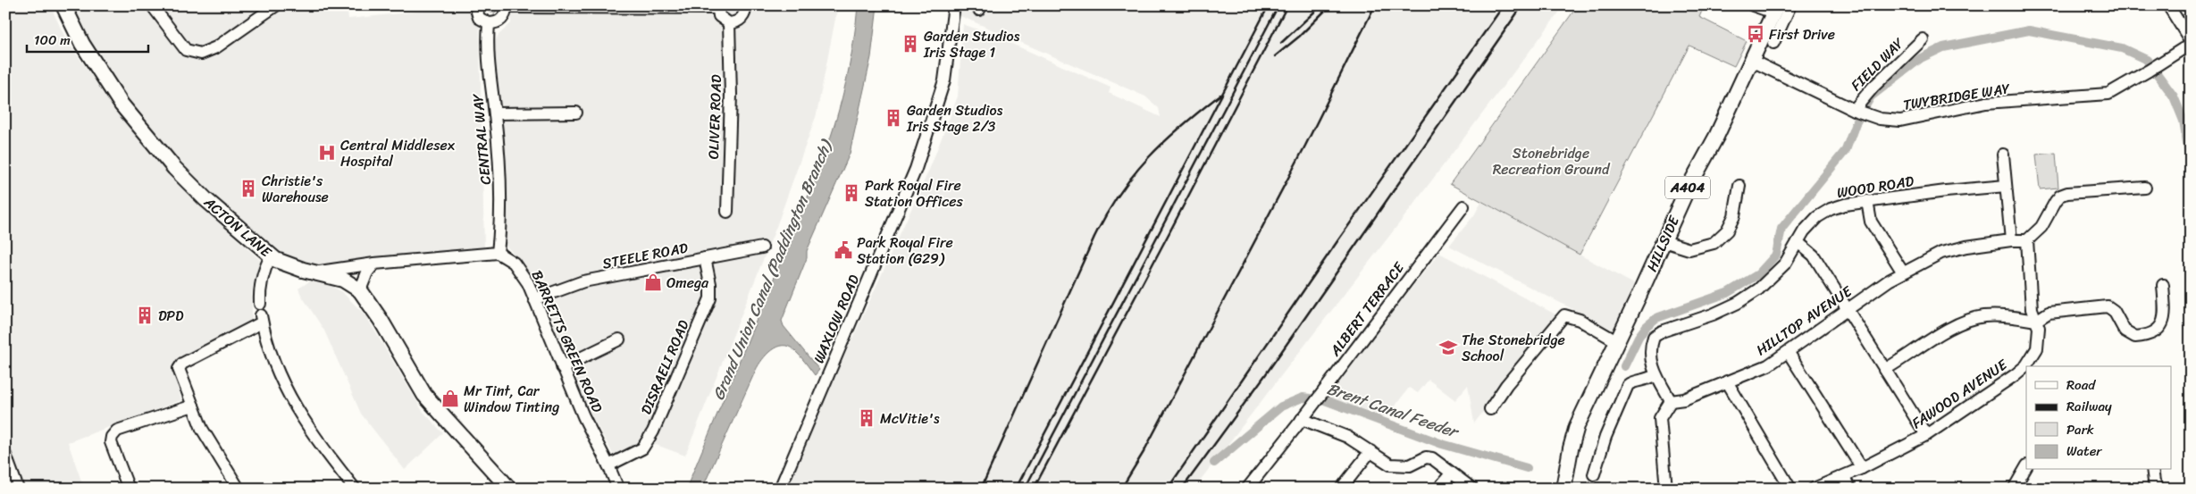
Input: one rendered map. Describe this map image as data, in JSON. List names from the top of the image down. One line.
{"streets":{"main road":["A404","ACTON LANE","HILLSIDE"],"street":["FIELD WAY","TWYBRIDGE WAY","OLIVER ROAD","CENTRAL WAY","WOOD ROAD","STEELE ROAD","ALBERT TERRACE","WAXLOW ROAD","HILLTOP AVENUE","BARRETTS GREEN ROAD","DISRAELI ROAD","FAWOOD AVENUE"]},"crossings":[["FIELD WAY","TWYBRIDGE WAY"],["TWYBRIDGE WAY","HILLSIDE"],["CENTRAL WAY","BARRETTS GREEN ROAD"],["WOOD ROAD","HILLTOP AVENUE"],["STEELE ROAD","BARRETTS GREEN ROAD"],["STEELE ROAD","DISRAELI ROAD"],["HILLTOP AVENUE","FAWOOD AVENUE"],["BARRETTS GREEN ROAD","DISRAELI ROAD"]],"water":["Grand Union Canal (Paddington Branch)","Brent Canal Feeder"],"parks":["Stonebridge Recreation Ground"],"places":{"bus stop":["First Drive"],"building":["Garden Studios Iris Stage 1","Garden Studios Iris Stage 2/3","Christie's Warehouse","Park Royal Fire Station Offices","DPD","McVitie's"],"hospital":["Central Middlesex Hospital"],"public building":["Park Royal Fire Station (G29)"],"shop":["Omega","Mr Tint, Car Window Tinting"],"school or university":["The Stonebridge School"]},"legend":["Road","Railway","Park","Water"],"scale_bar":"100 m"}
